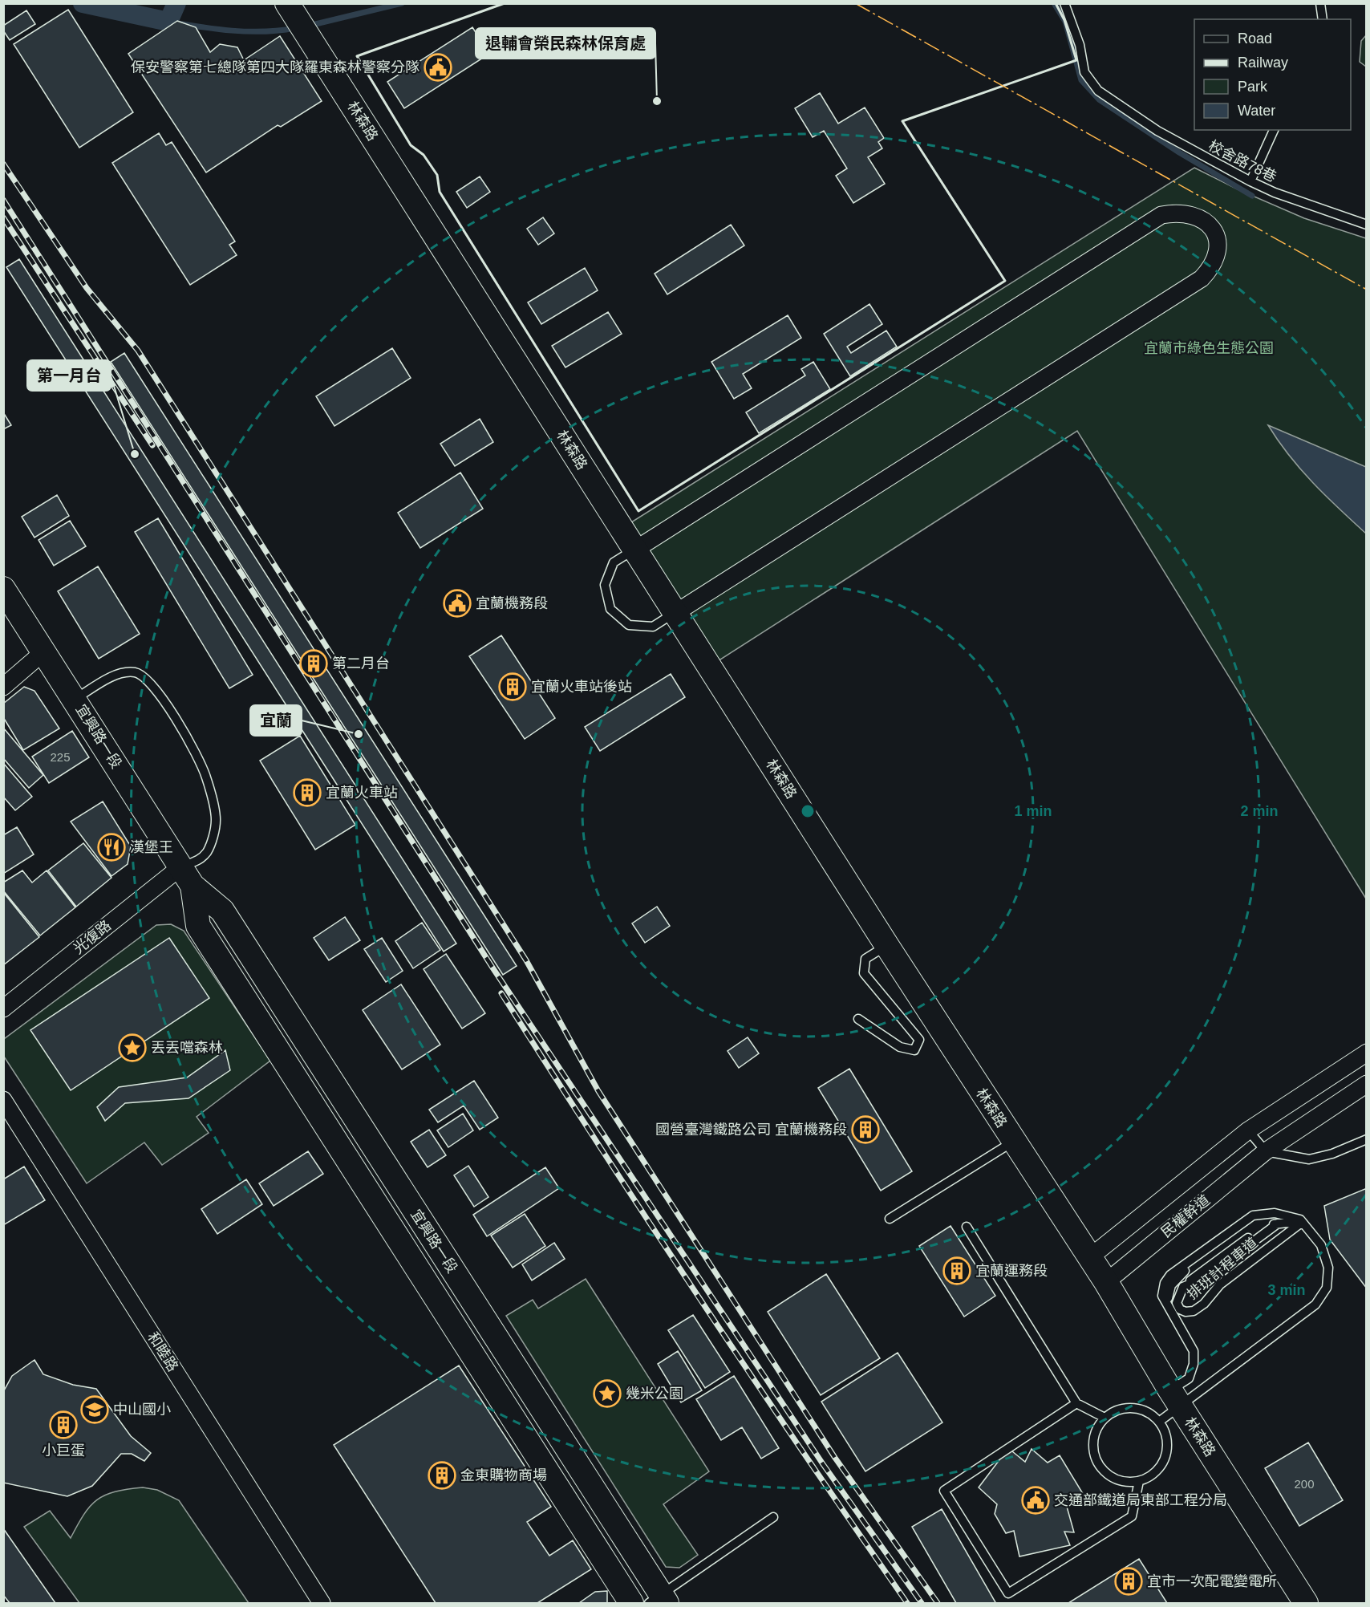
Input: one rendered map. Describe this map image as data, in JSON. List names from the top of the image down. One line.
{"streets":{"street":["林森路","宜興路一段","光復路","民權幹道","和睦路"],"lane":["校舍路78巷","排班計程車道"]},"crossings":[["林森路","民權幹道"],["宜興路一段","光復路"]],"parks":["宜蘭市綠色生態公園"],"places":{"public building":["保安警察第七總隊第四大隊羅東森林警察分隊","宜蘭機務段","交通部鐵道局東部工程分局"],"other":["退輔會榮民森林保育處","第一月台","宜蘭"],"building":["第二月台","宜蘭火車站後站","宜蘭火車站","國營臺灣鐵路公司 宜蘭機務段","宜蘭運務段","小巨蛋","金東購物商場","宜市一次配電變電所"],"restaurant":["漢堡王"],"place":["丟丟噹森林","幾米公園"],"school or university":["中山國小"]},"house_numbers":["225","200"],"legend":["Road","Railway","Park","Water"],"rings":["1 min","2 min","3 min"]}
